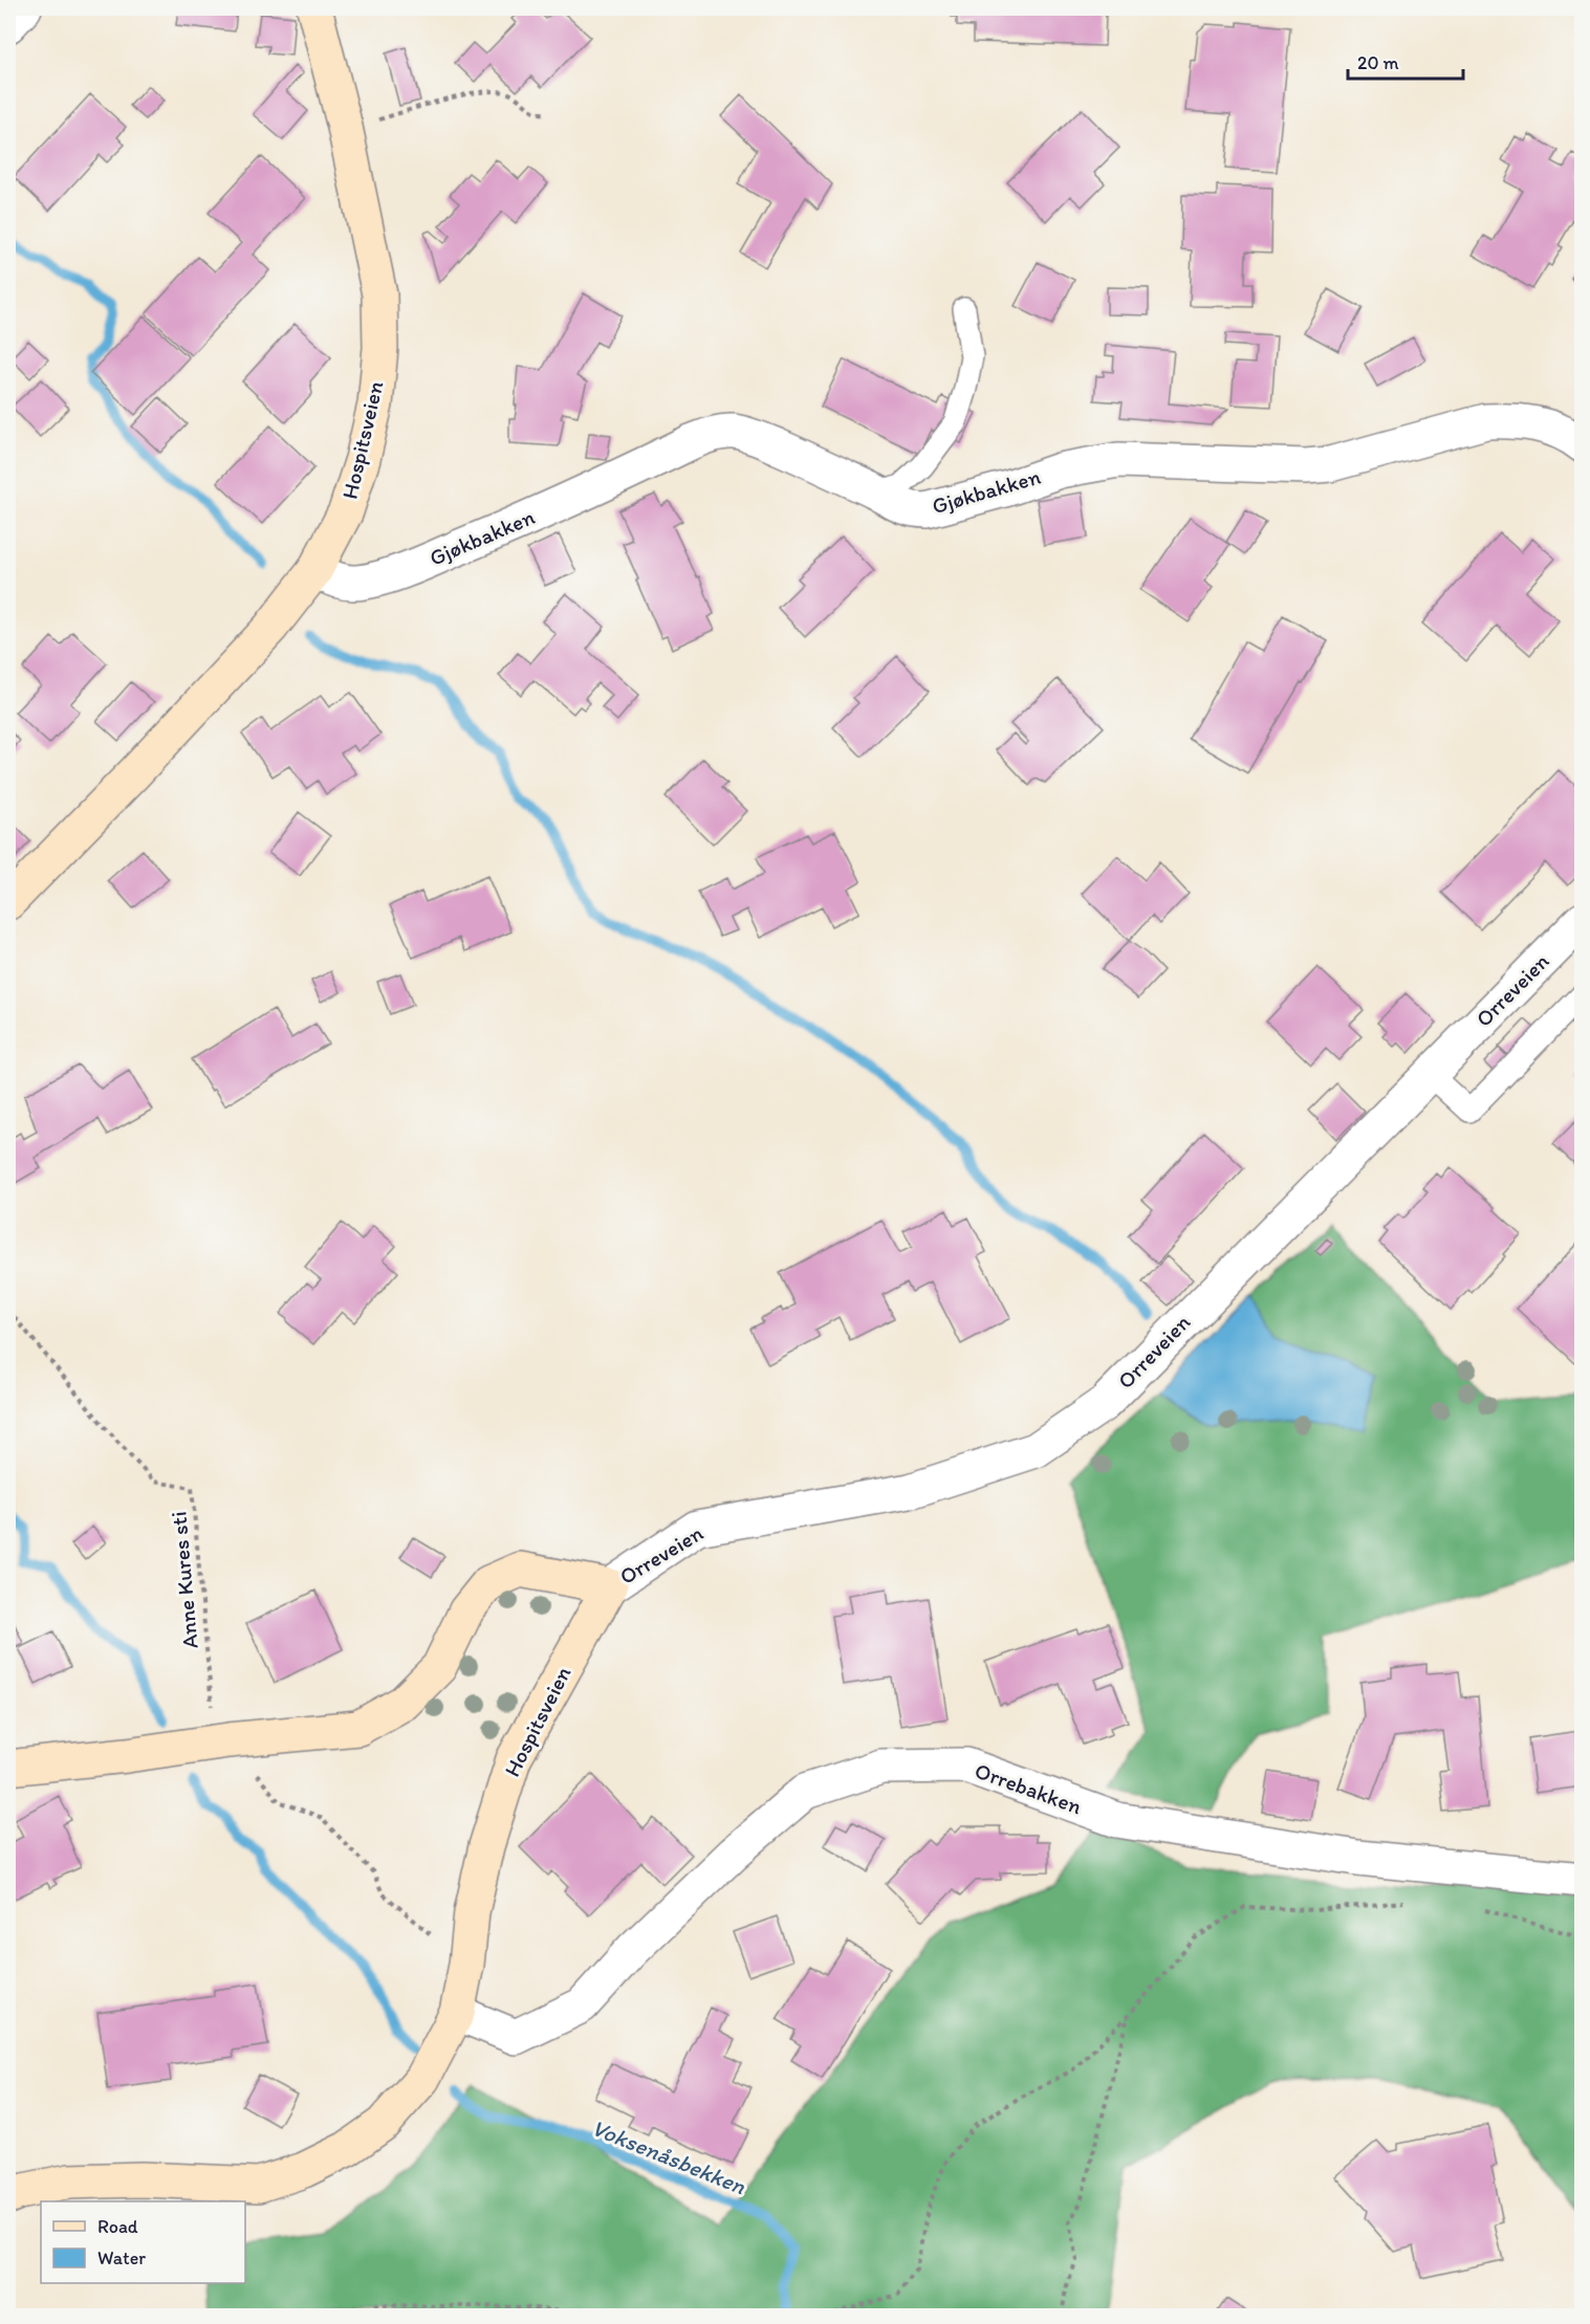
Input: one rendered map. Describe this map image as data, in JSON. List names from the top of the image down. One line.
{"streets":{"street":["Hospitsveien","Gjøkbakken","Orreveien","Orrebakken"],"path":["Anne Kures sti"]},"crossings":[["Hospitsveien","Gjøkbakken"],["Hospitsveien","Orreveien"],["Hospitsveien","Orrebakken"]],"water":["Voksenåsbekken"],"legend":["Road","Water"],"scale_bar":"20 m"}
